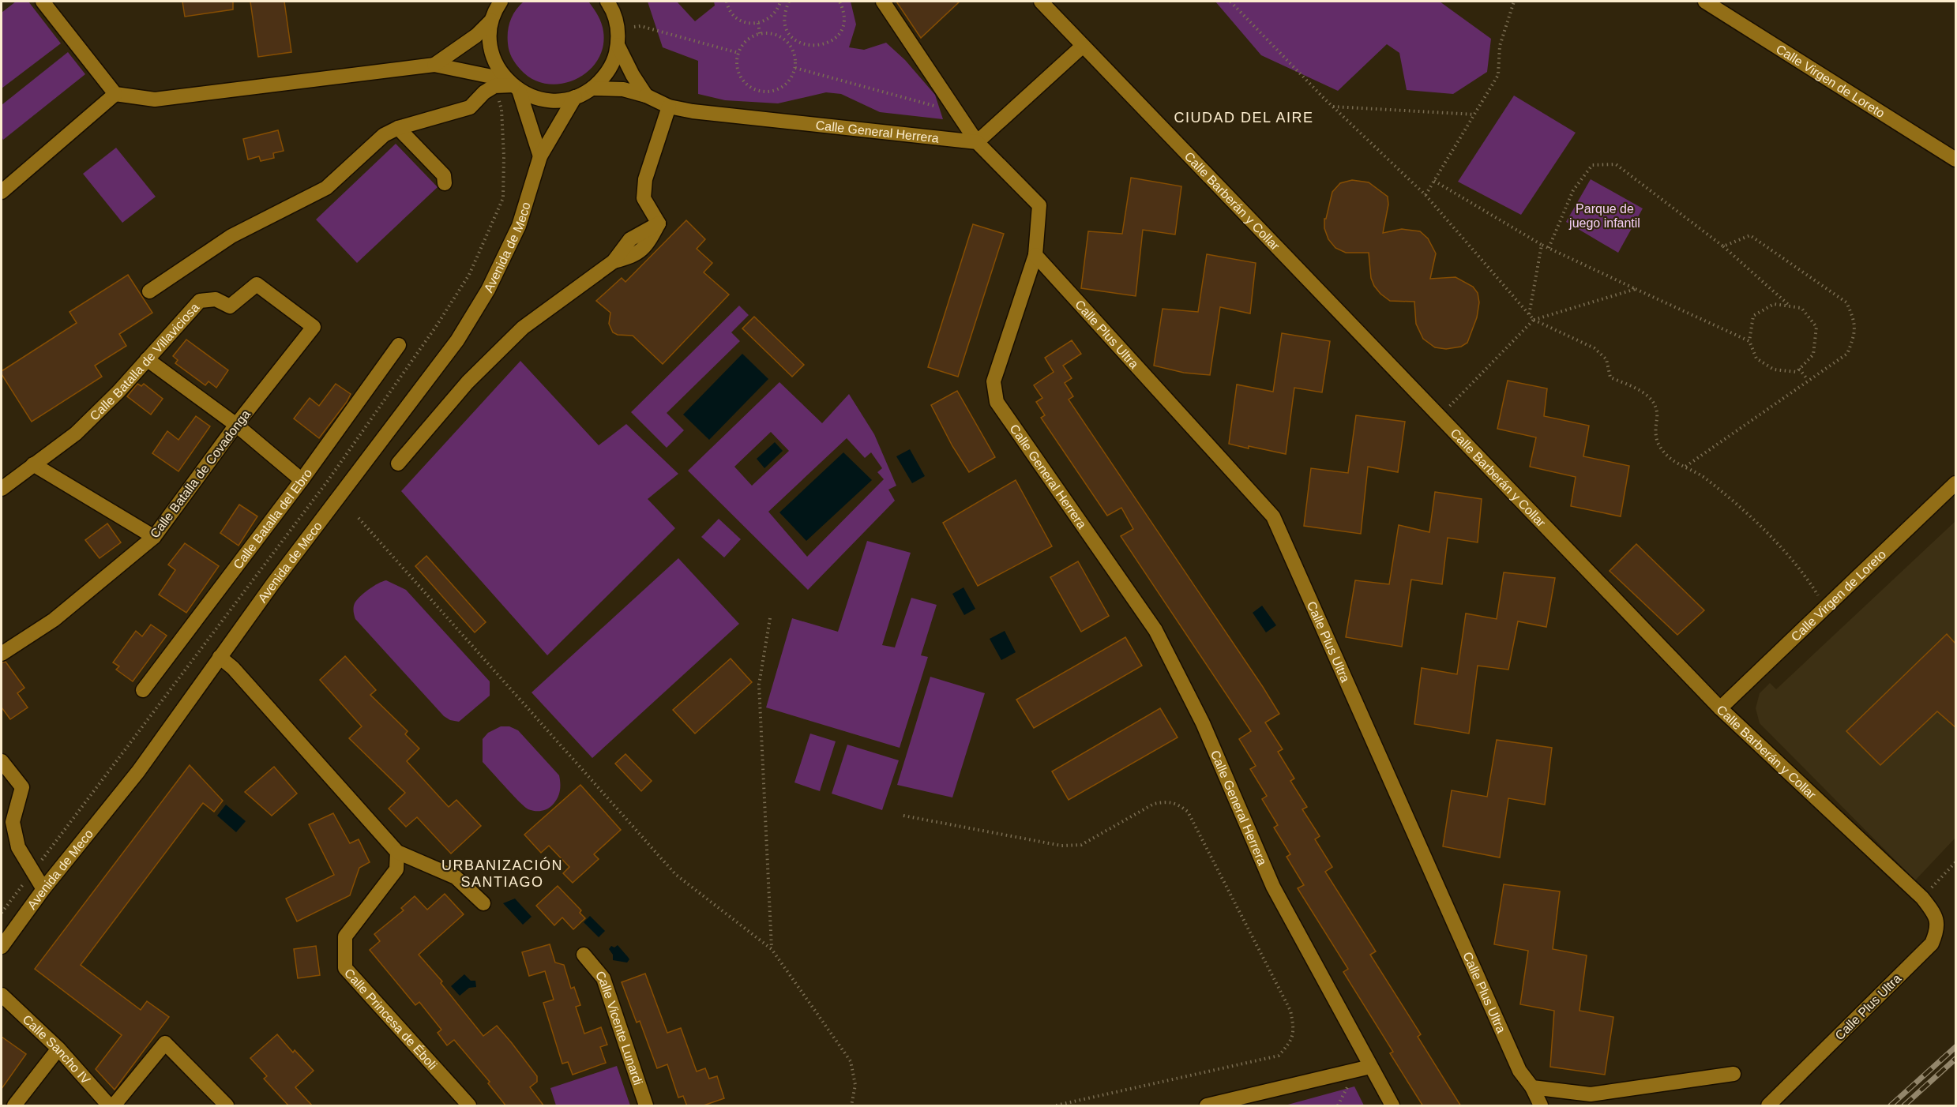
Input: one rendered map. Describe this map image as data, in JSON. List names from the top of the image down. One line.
{"streets":{"street":["Calle Virgen de Loreto","Calle General Herrera","Calle Barberán y Collar","Avenida de Meco","Calle Plus Ultra","Calle Batalla de Villaviciosa","Calle Batalla de Covadonga","Calle Batalla del Ebro","Calle Princesa de Éboli","Calle Vicente Lunardi","Calle Sancho IV"]},"crossings":[["Calle Virgen de Loreto","Calle Barberán y Collar"],["Calle General Herrera","Calle Plus Ultra"],["Calle Barberán y Collar","Calle Plus Ultra"],["Calle Batalla de Villaviciosa","Calle Batalla de Covadonga"]],"districts":["CIUDAD DEL AIRE","URBANIZACIÓN SANTIAGO"],"parks":["Parque de juego infantil"]}
